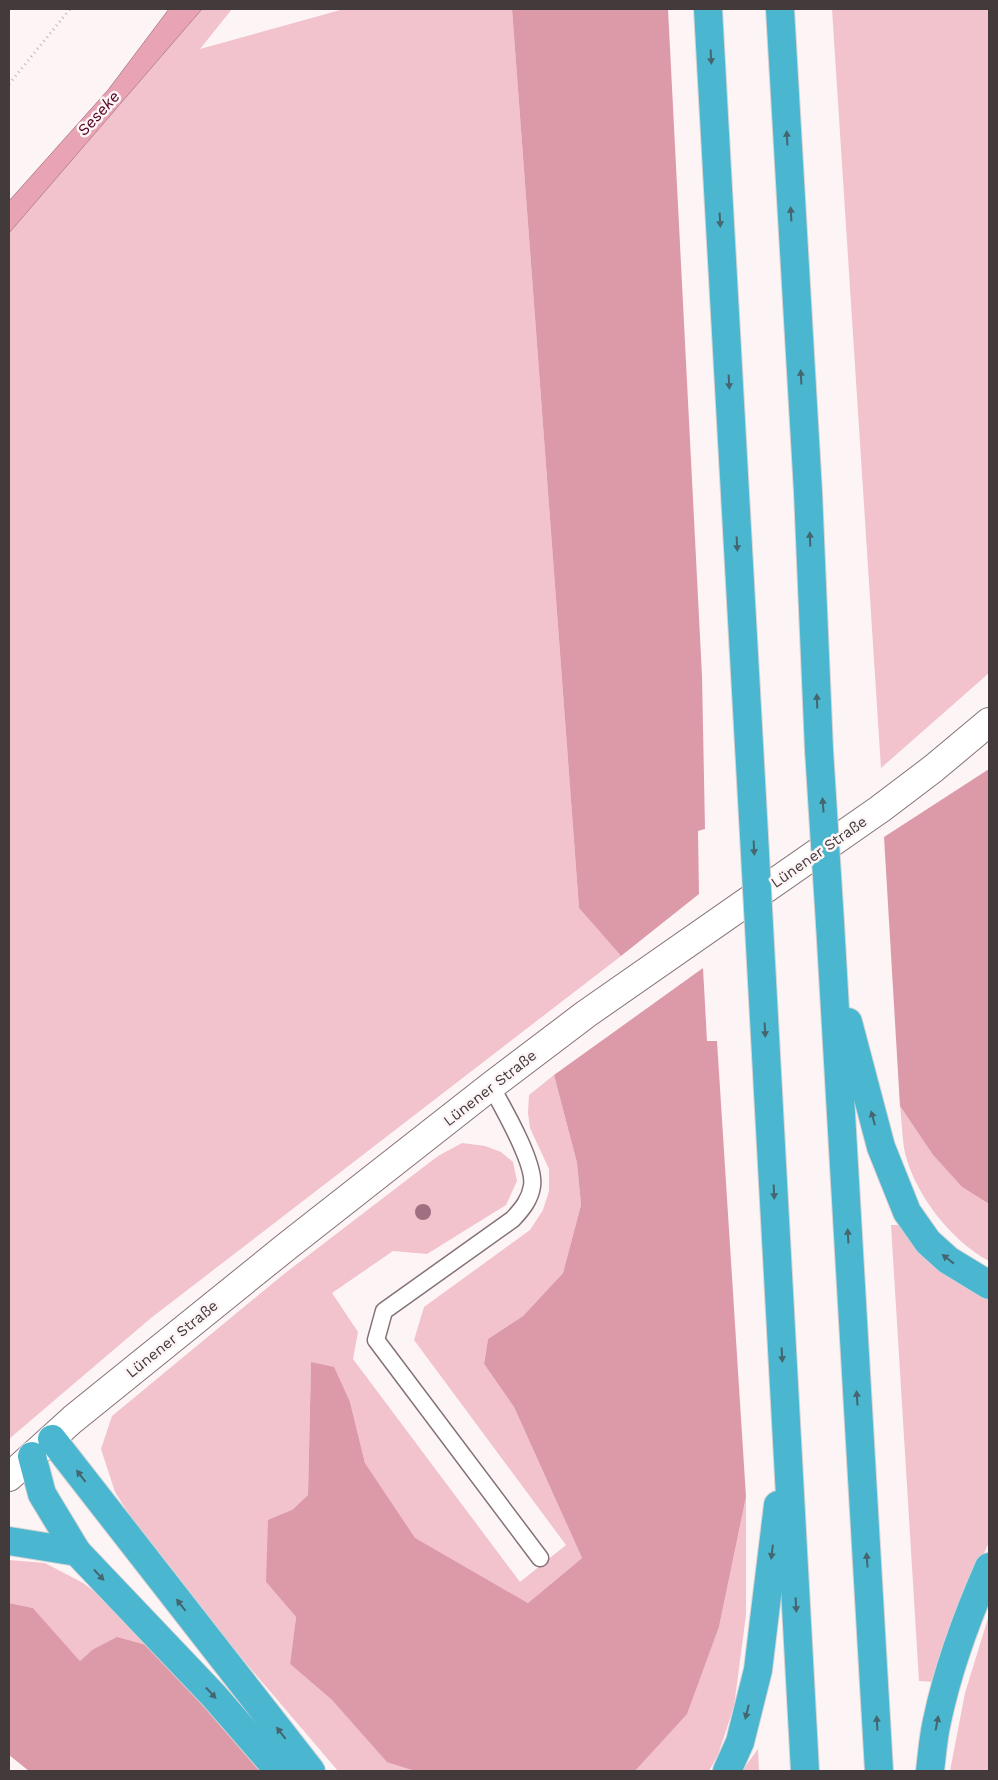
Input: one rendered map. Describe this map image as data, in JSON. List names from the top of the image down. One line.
{"streets":{"main road":["Lünener Straße"]},"water":["Seseke"]}
